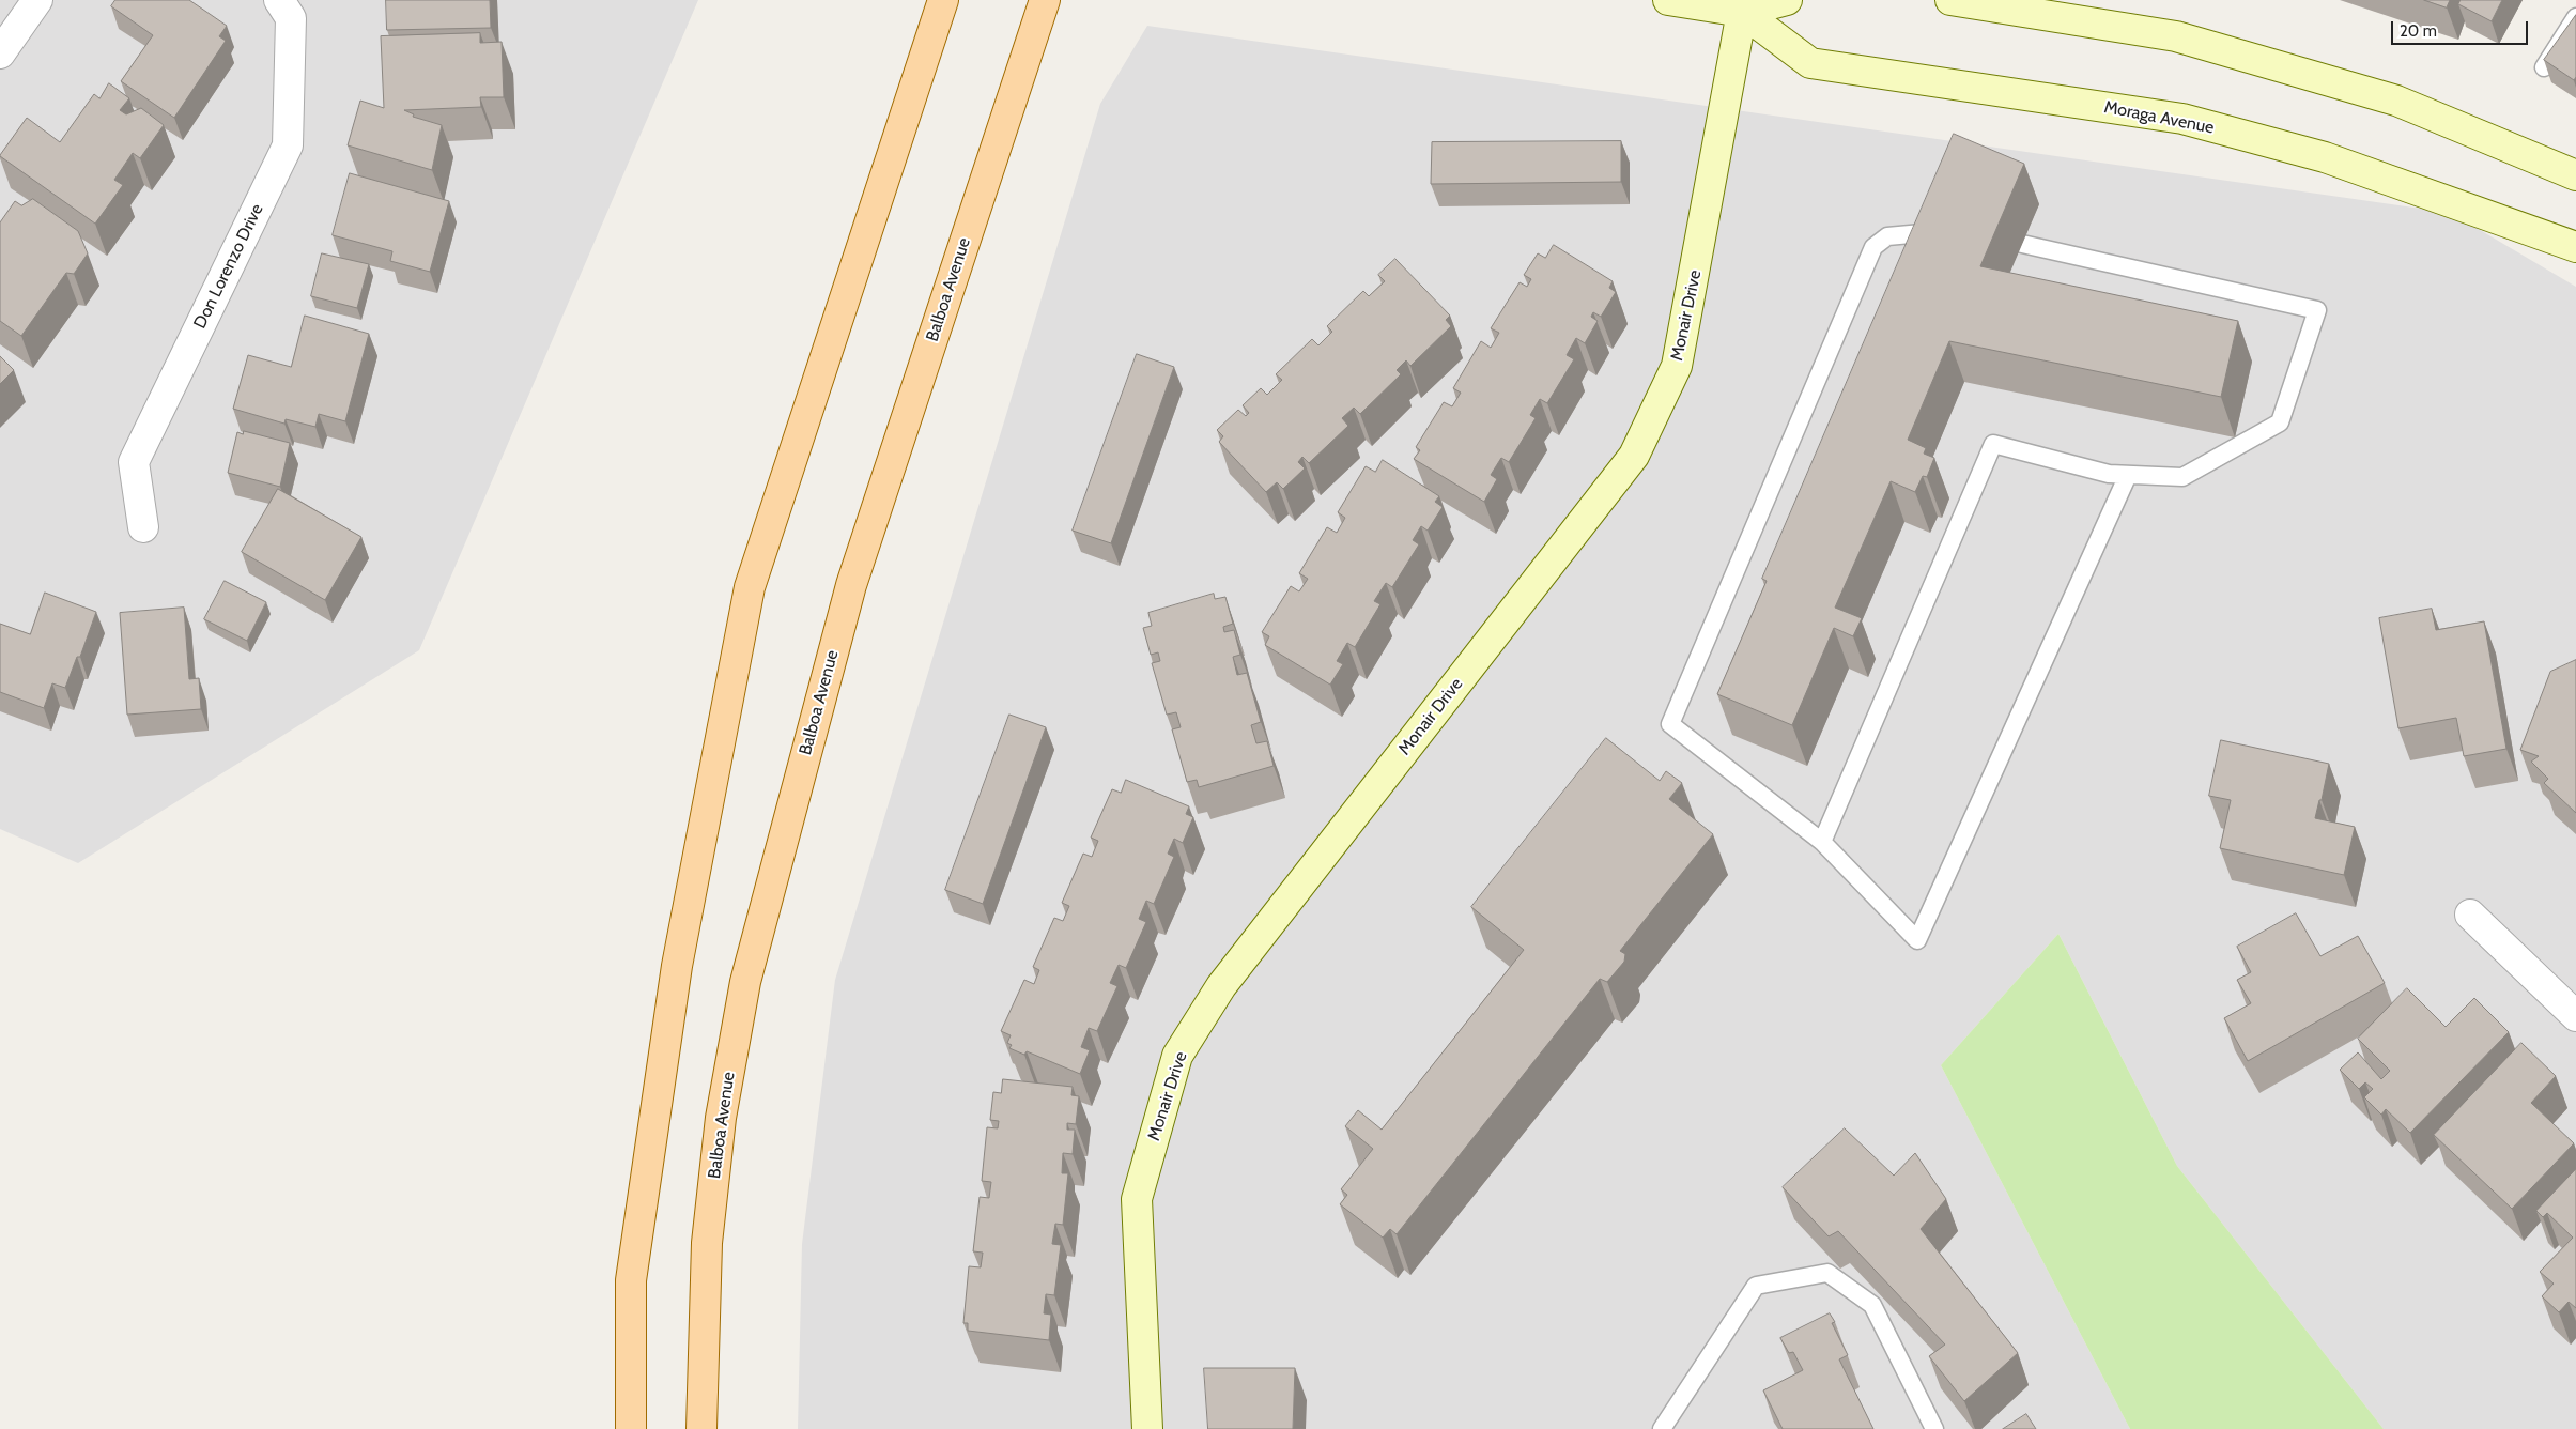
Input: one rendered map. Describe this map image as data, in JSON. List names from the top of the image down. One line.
{"streets":{"main road":["Moraga Avenue","Balboa Avenue","Monair Drive"],"street":["Don Lorenzo Drive"]},"crossings":[["Moraga Avenue","Monair Drive"]],"scale_bar":"20 m"}
